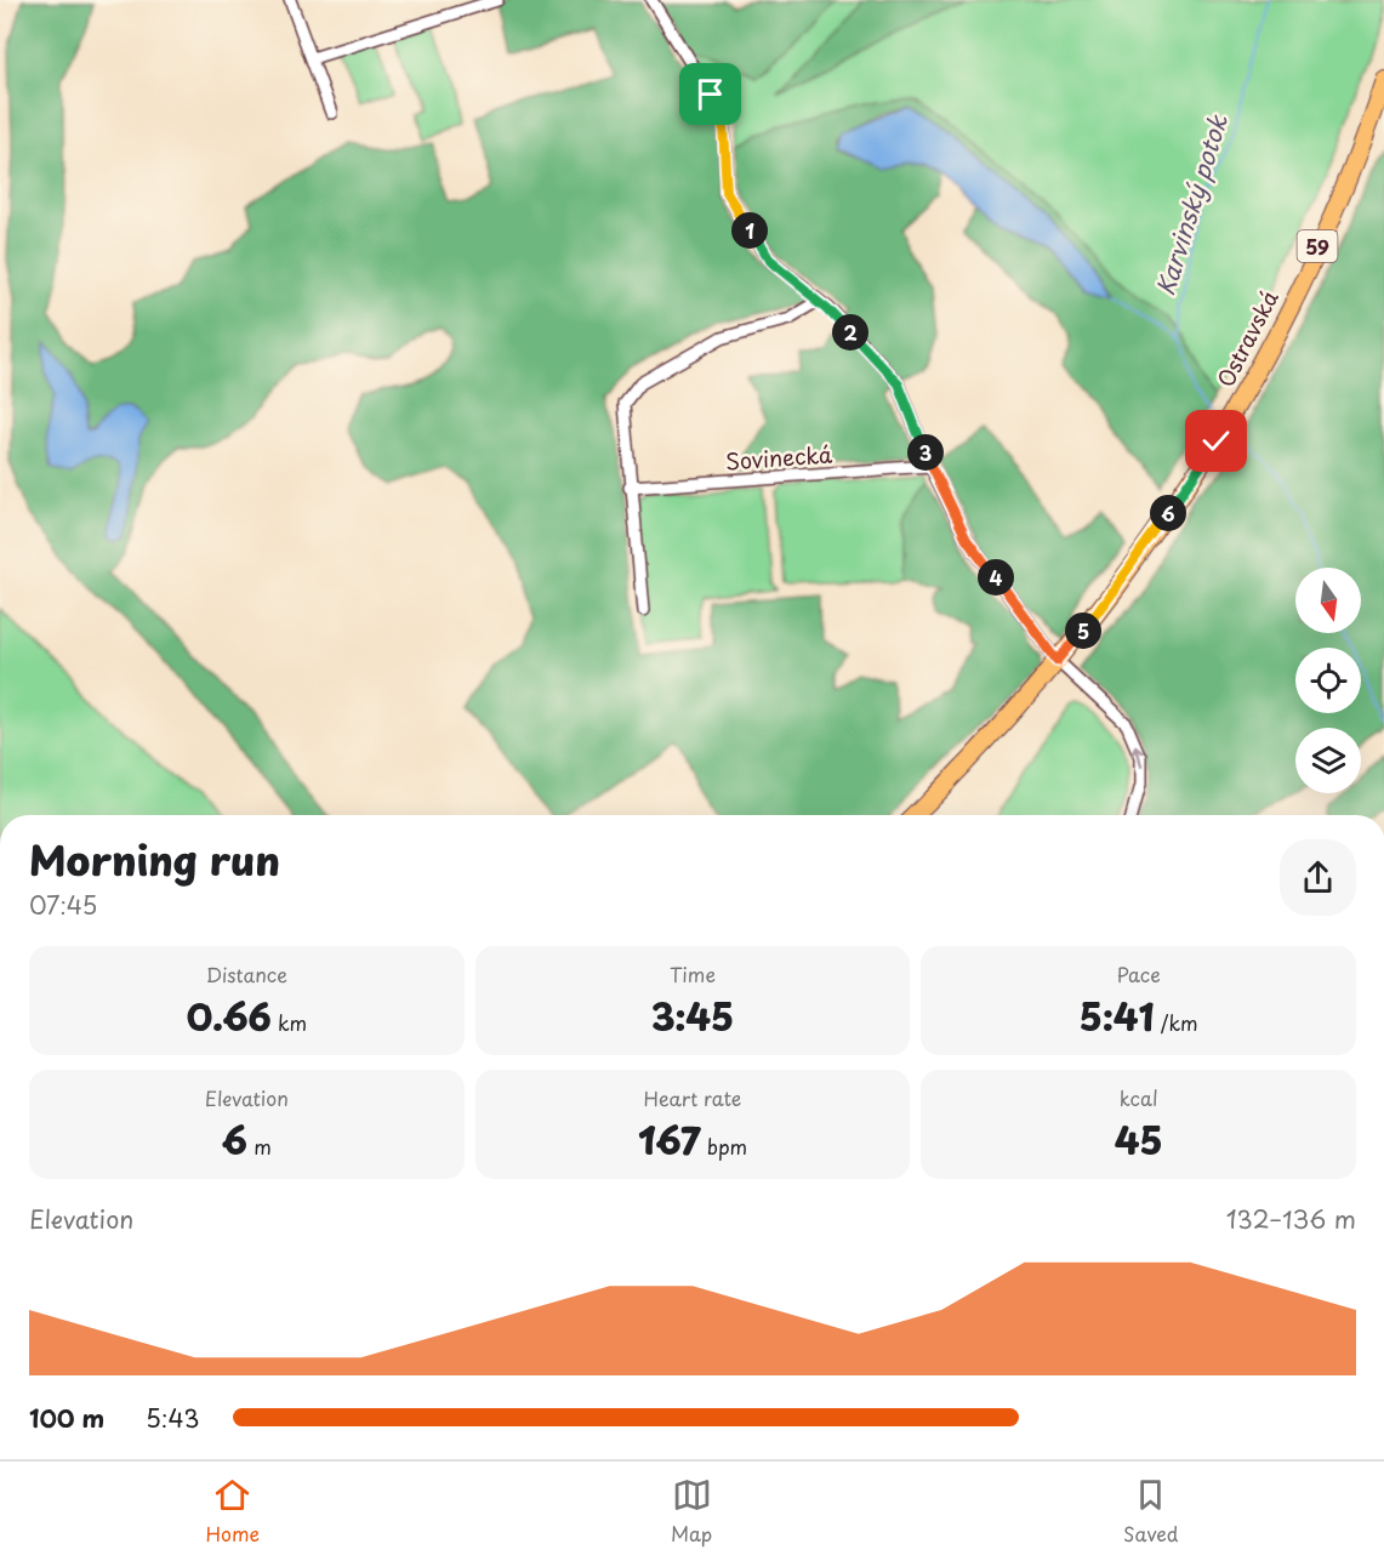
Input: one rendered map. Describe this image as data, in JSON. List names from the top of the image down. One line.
{"streets":{"main road":["59","Ostravská"],"street":["Sovinecká"]},"water":["Karvinský potok"],"north":"bottom","page":{"pins":["1","2","3","6","4","5"],"heading":["Morning run","07:45"],"stats":[["Distance","0.66 km"],["Time","3:45"],["Pace","5:41 /km"],["Elevation","6 m"],["Heart rate","167 bpm"],["kcal","45"]],"chart":["Elevation","132–136 m"],"list":[{"name":"100 m","note":"5:43"}],"tabs":["Home","Map","Saved"]}}
